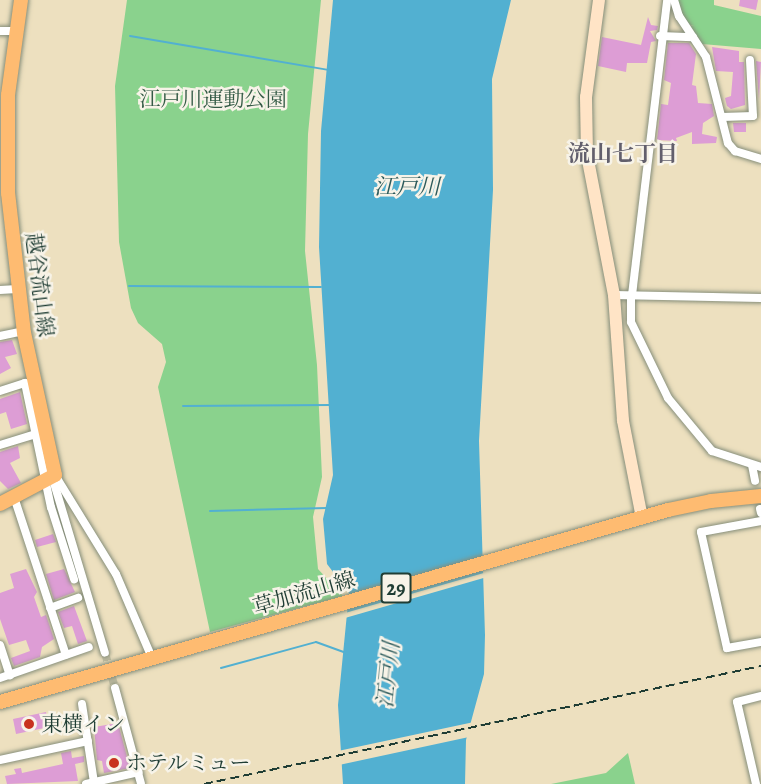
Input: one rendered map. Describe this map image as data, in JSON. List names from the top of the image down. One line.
{"streets":{"main road":["越谷流山線","29","草加流山線"]},"districts":["流山七丁目"],"water":["江戸川"],"parks":["江戸川運動公園"],"places":["東横イン","ホテルミュー"]}
